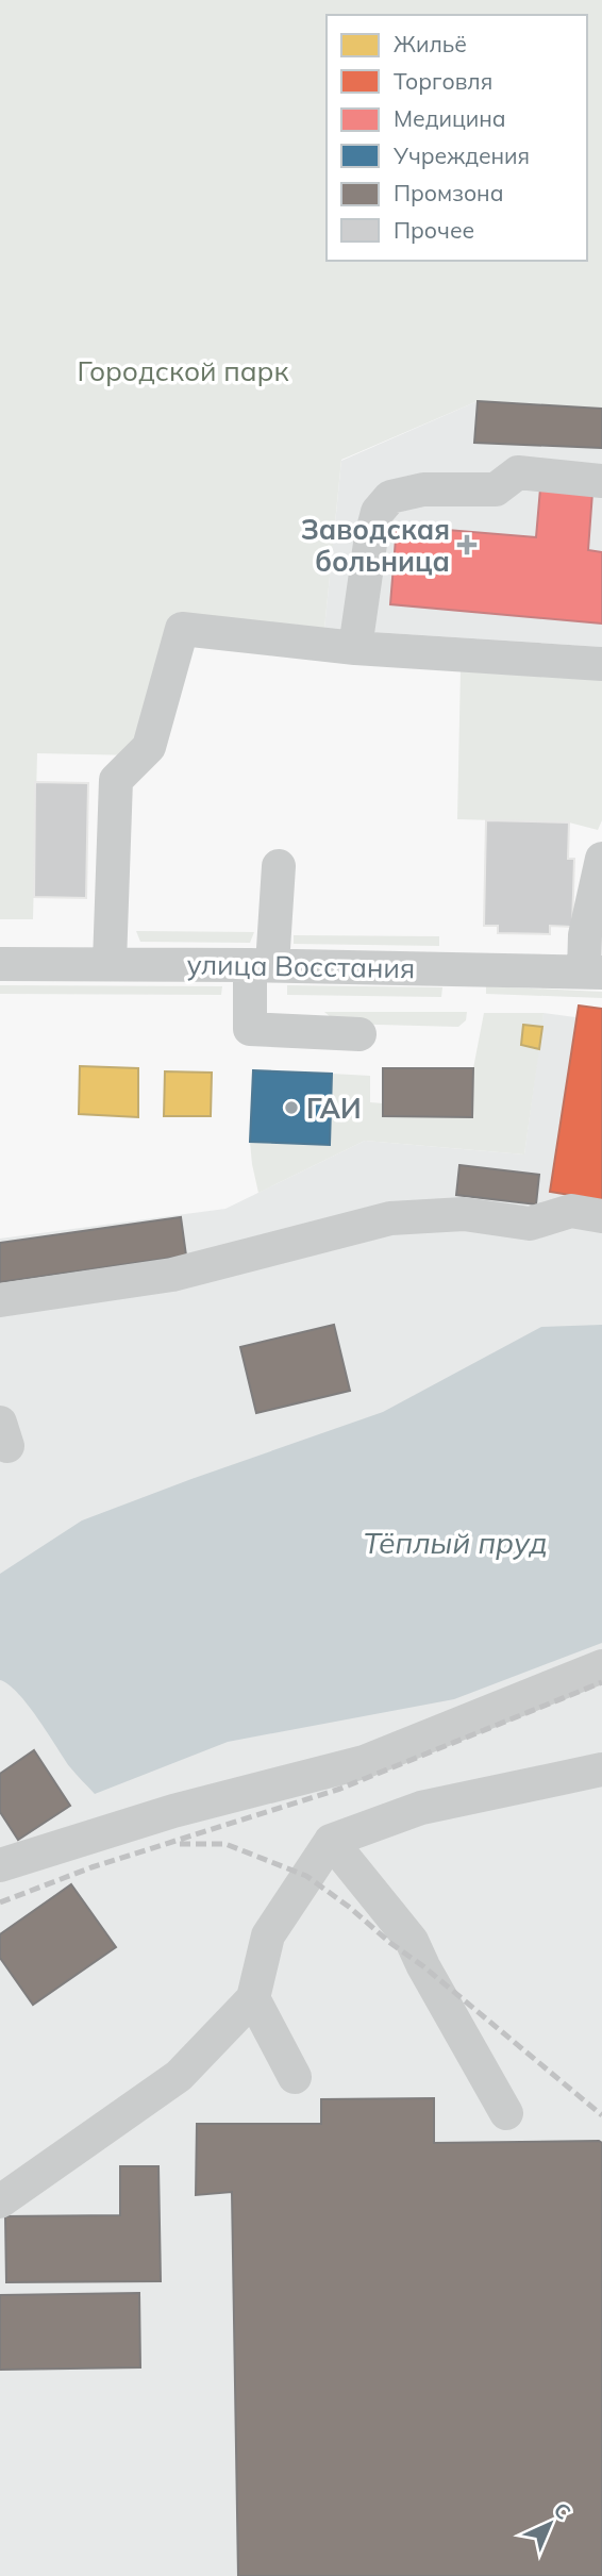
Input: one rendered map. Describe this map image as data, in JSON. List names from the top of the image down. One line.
{"streets":{"street":["улица Восстания"]},"water":["Тёплый пруд"],"parks":["Городской парк"],"places":{"health":["Заводская больница"],"other":["ГАИ"]},"legend":["Жильё","Торговля","Медицина","Учреждения","Промзона","Прочее"],"north":"top right"}
